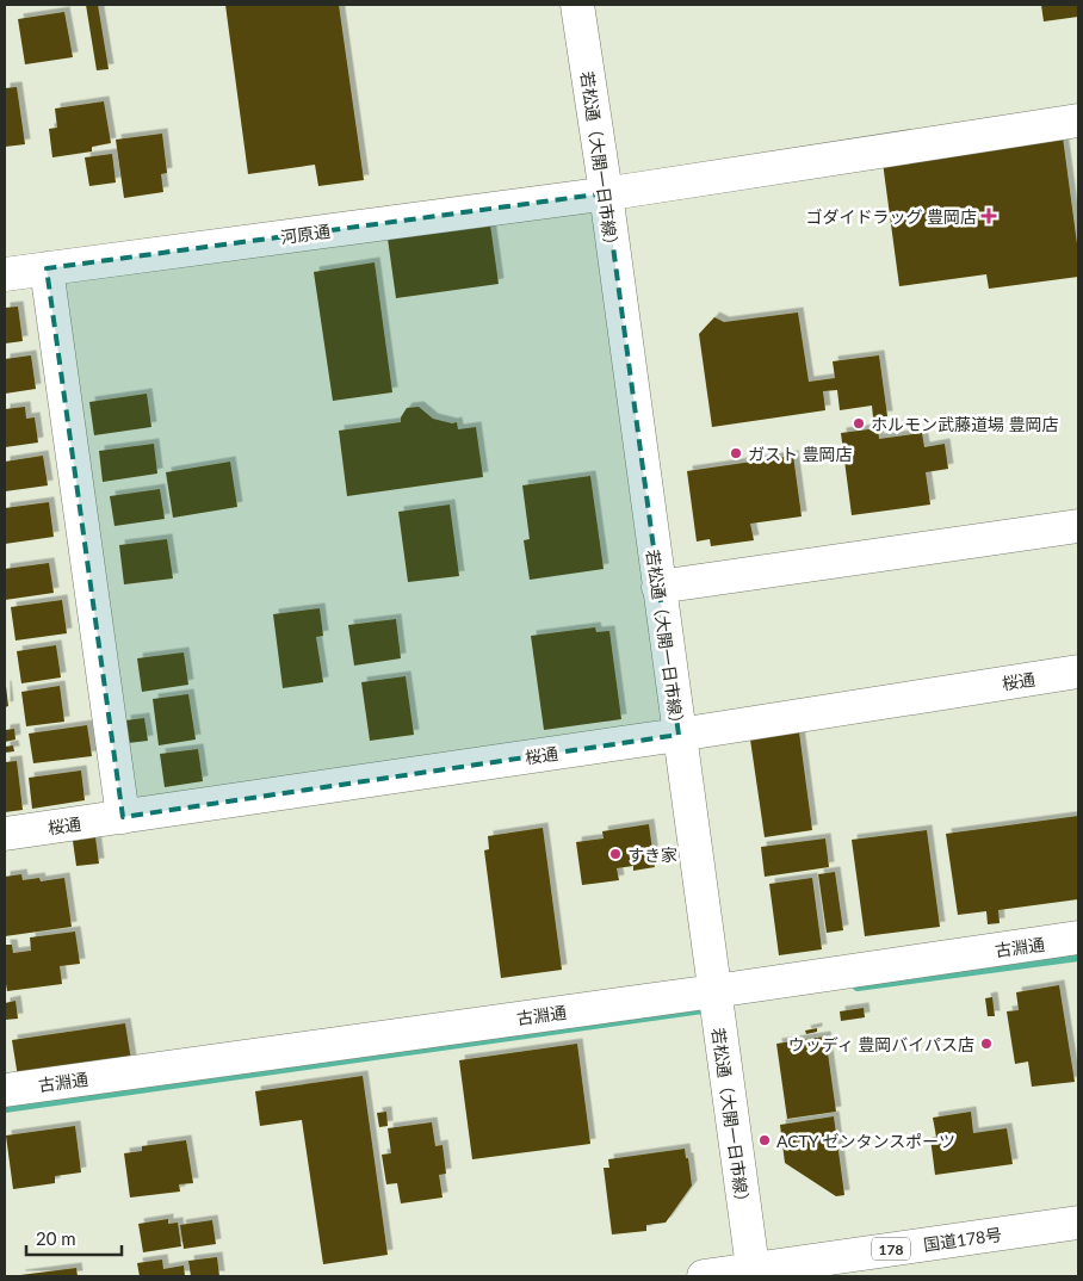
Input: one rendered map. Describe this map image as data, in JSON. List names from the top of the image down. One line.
{"streets":{"main road":["若松通（大開一日市線）","河原通","桜通","古淵通","国道178号","178"]},"crossings":[["若松通（大開一日市線）","河原通"],["若松通（大開一日市線）","桜通"],["若松通（大開一日市線）","古淵通"],["若松通（大開一日市線）","国道178号"]],"places":{"health":["ゴダイドラッグ 豊岡店"],"other":["ホルモン武藤道場 豊岡店","ガスト 豊岡店","すき家","ウッディ 豊岡バイパス店","ACTY ゼンタンスポーツ"]},"scale_bar":"20 m"}
